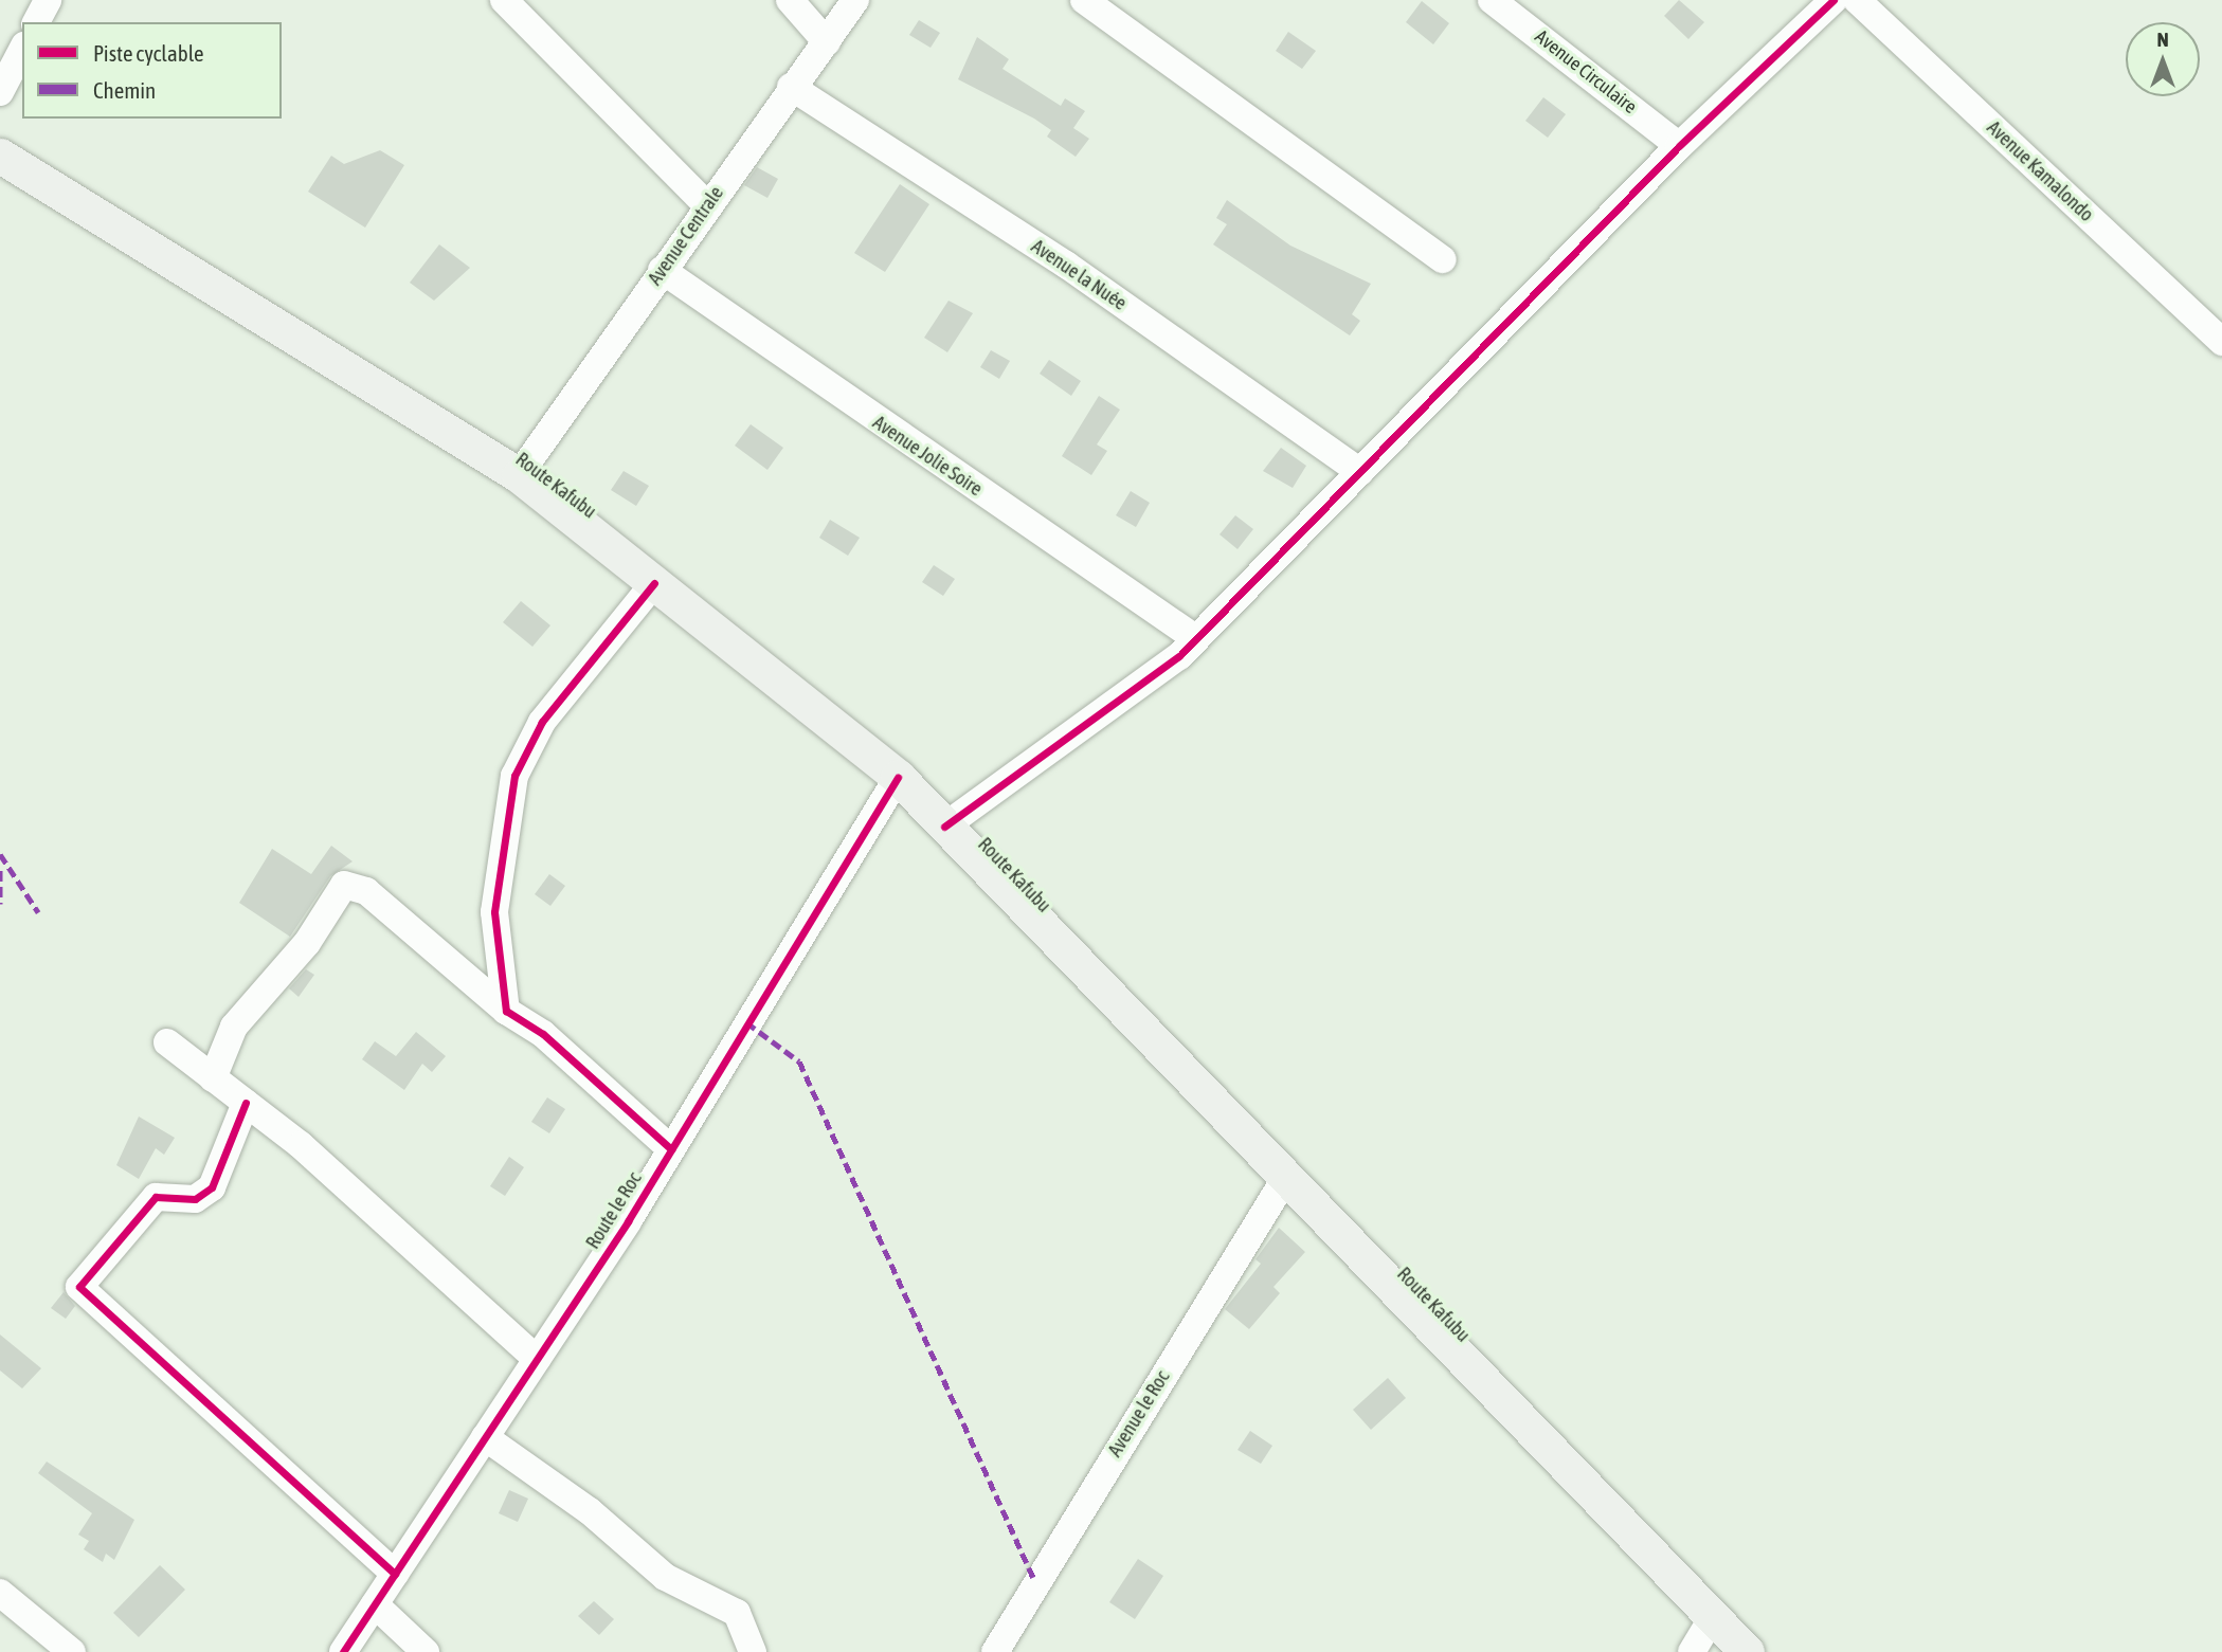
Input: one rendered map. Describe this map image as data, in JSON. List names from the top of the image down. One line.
{"streets":{"main road":["Route Kafubu"],"street":["Avenue Circulaire","Avenue Kamalondo","Avenue Centrale","Avenue la Nuée","Avenue Jolie Soire","Route le Roc","Avenue le Roc"]},"crossings":[["Avenue Centrale","Avenue la Nuée"],["Avenue Centrale","Avenue Jolie Soire"],["Avenue Centrale","Route Kafubu"],["Route Kafubu","Route le Roc"],["Route Kafubu","Avenue le Roc"]],"legend":["Piste cyclable","Chemin"],"north":"top"}
